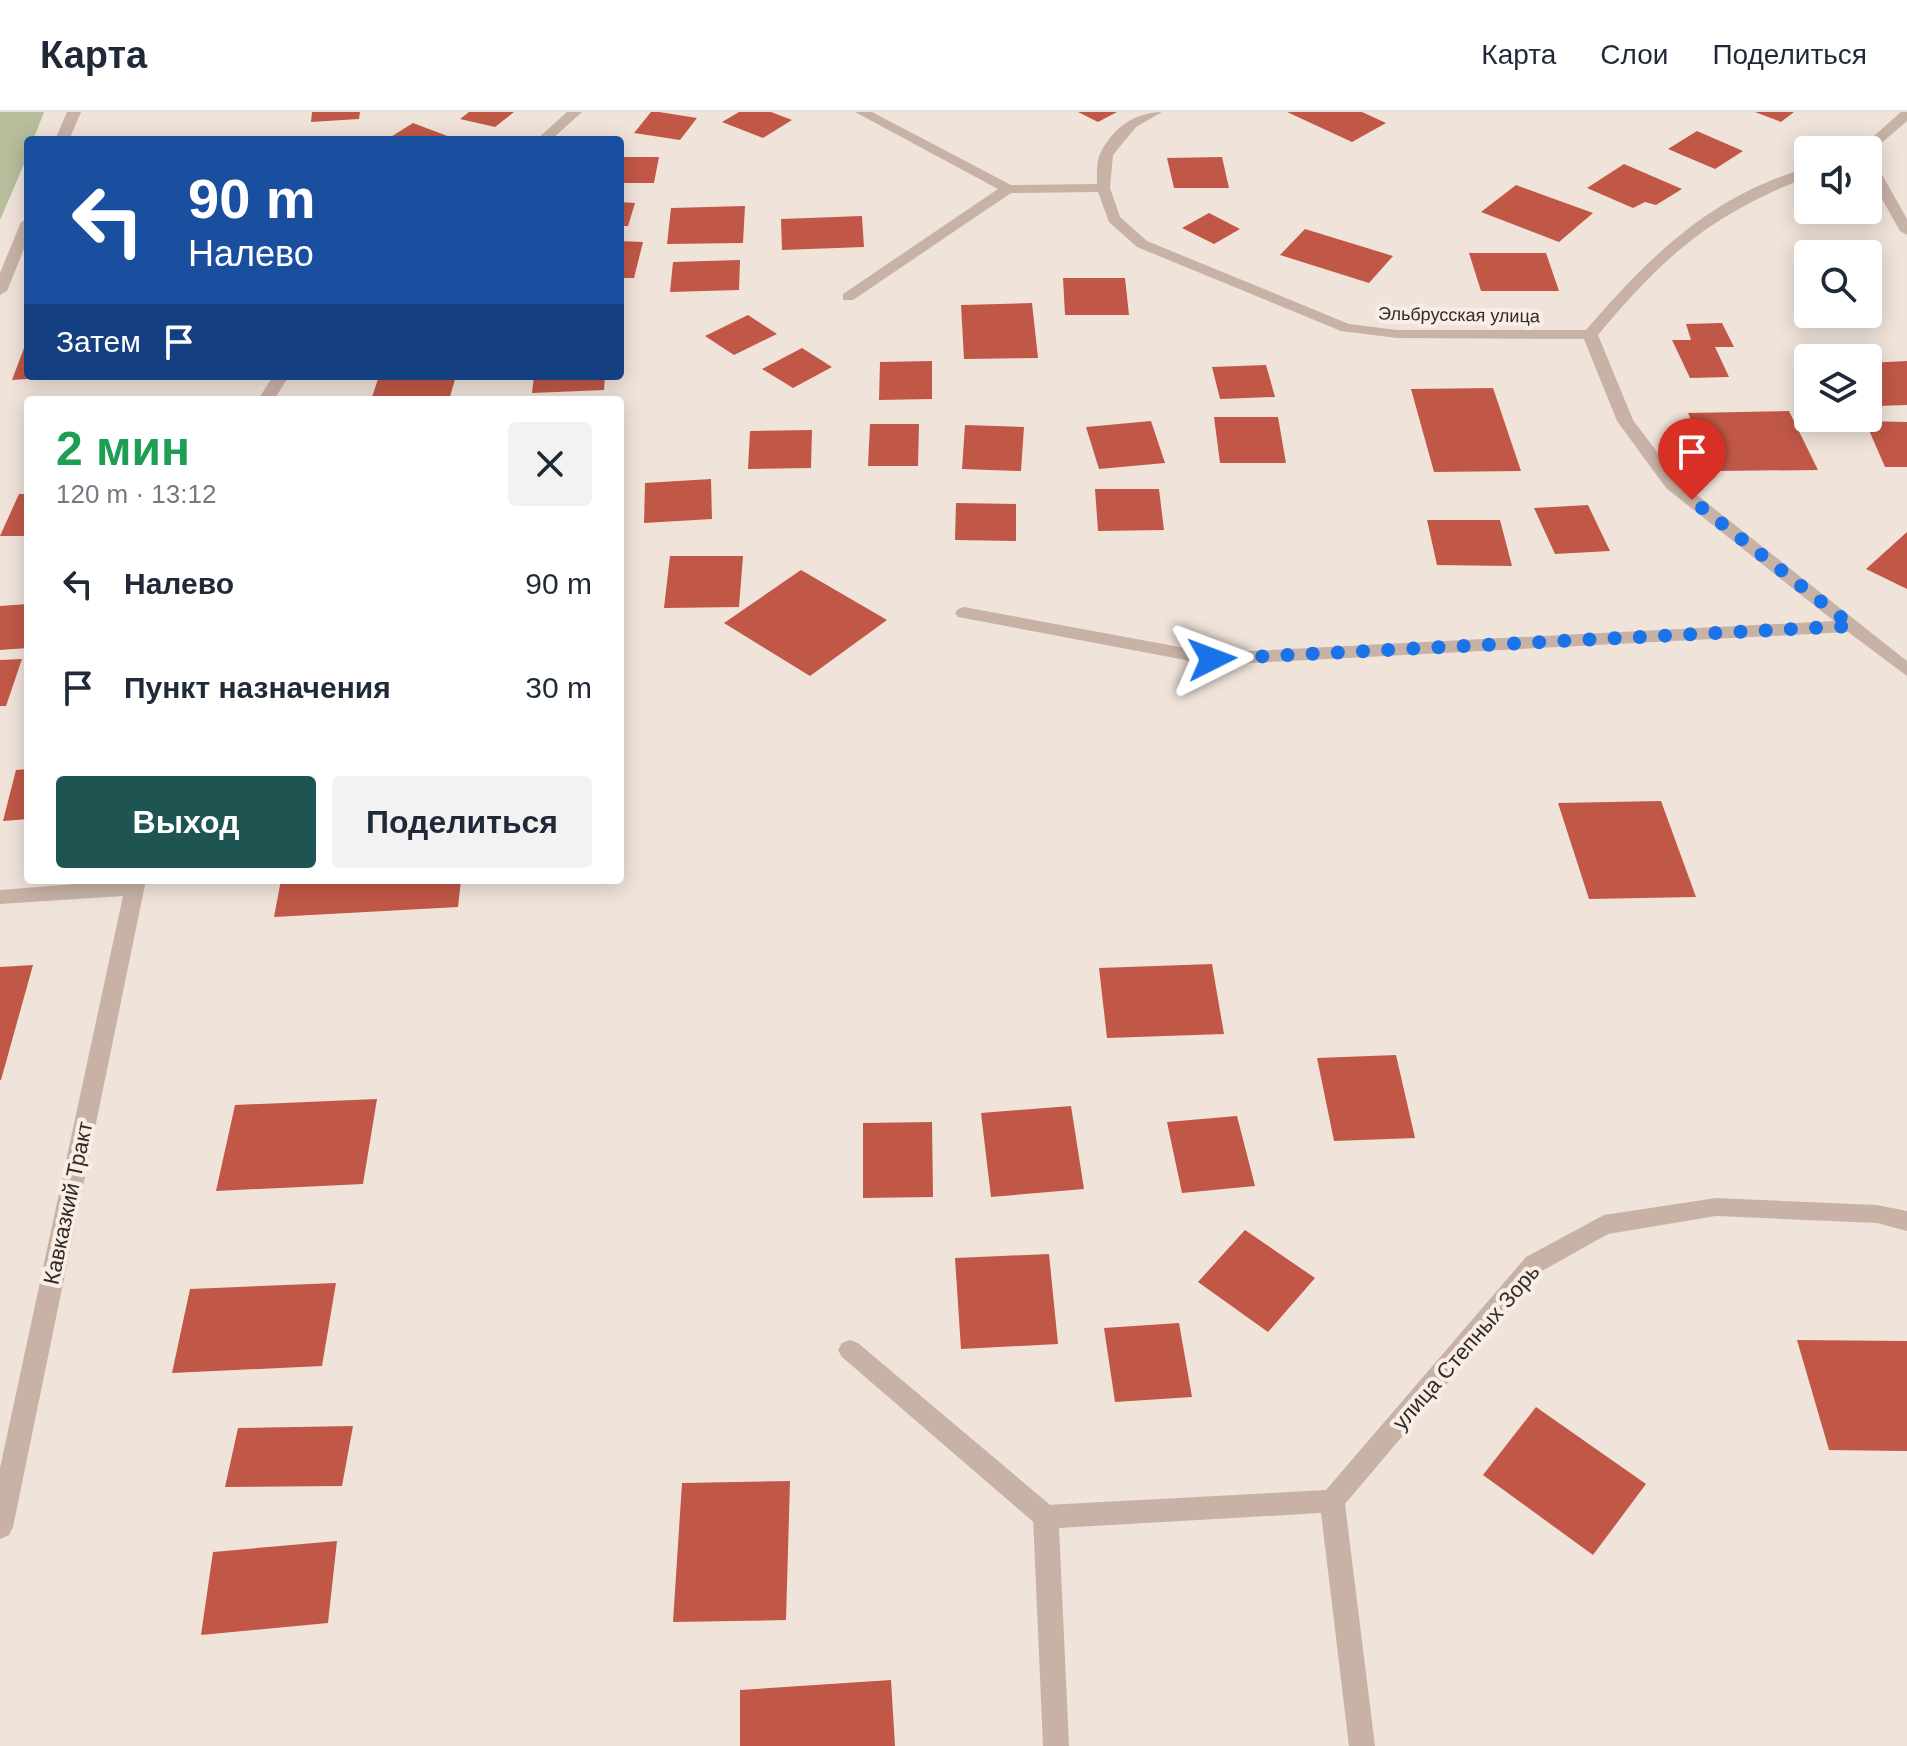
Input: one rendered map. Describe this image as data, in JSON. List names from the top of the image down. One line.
{"streets":{"street":["Эльбрусская улица","Кавказкий Тракт","улица Степных Зорь"]},"page":{"header":"Карта","nav":["Карта","Слои","Поделиться"],"turn":["90 m","Налево"],"then":"Затем","heading":["2 мин","120 m · 13:12"],"list":[{"name":"Налево","value":"90 m"},{"name":"Пункт назначения","value":"30 m"}],"buttons":["Выход","Поделиться"]}}
